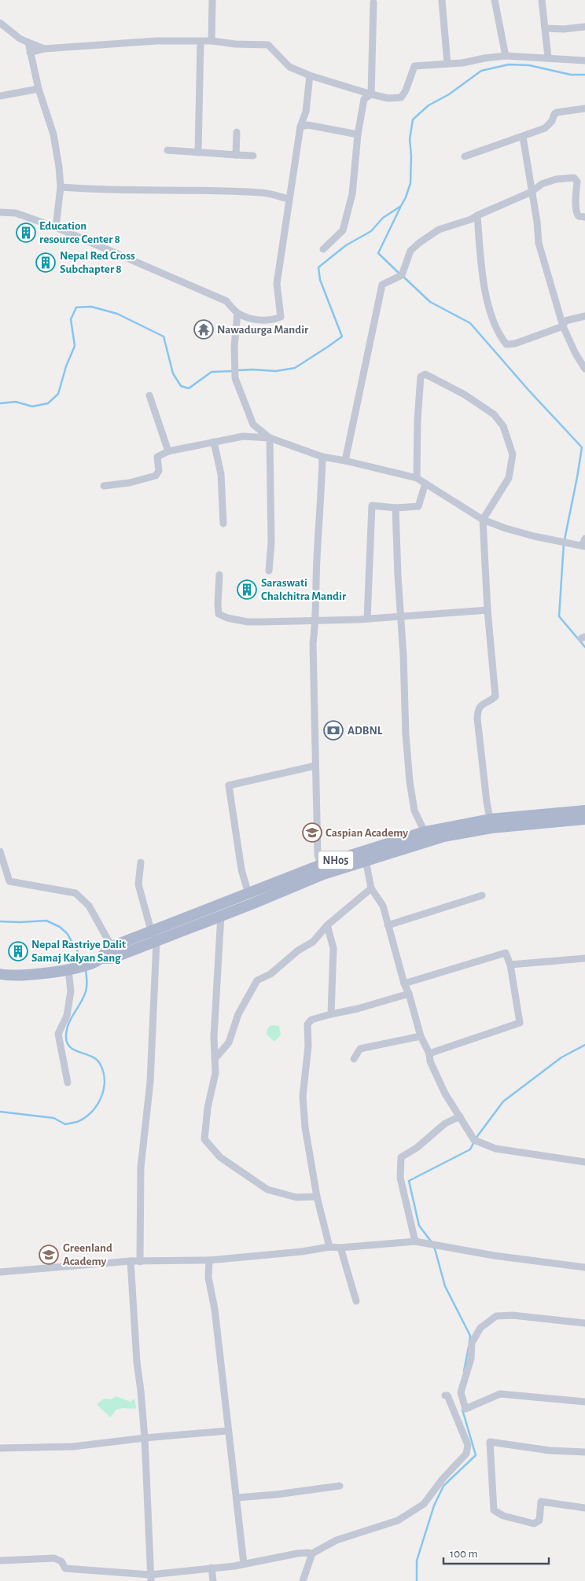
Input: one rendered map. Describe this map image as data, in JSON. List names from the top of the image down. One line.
{"streets":{"main road":["NH05"]},"places":{"building":["Education resource Center 8","Nepal Red Cross Subchapter 8","Saraswati Chalchitra Mandir","Nepal Rastriye Dalit Samaj Kalyan Sang"],"temple":["Nawadurga Mandir"],"bank":["ADBNL"],"school or university":["Caspian Academy","Greenland Academy"]},"scale_bar":"100 m"}
